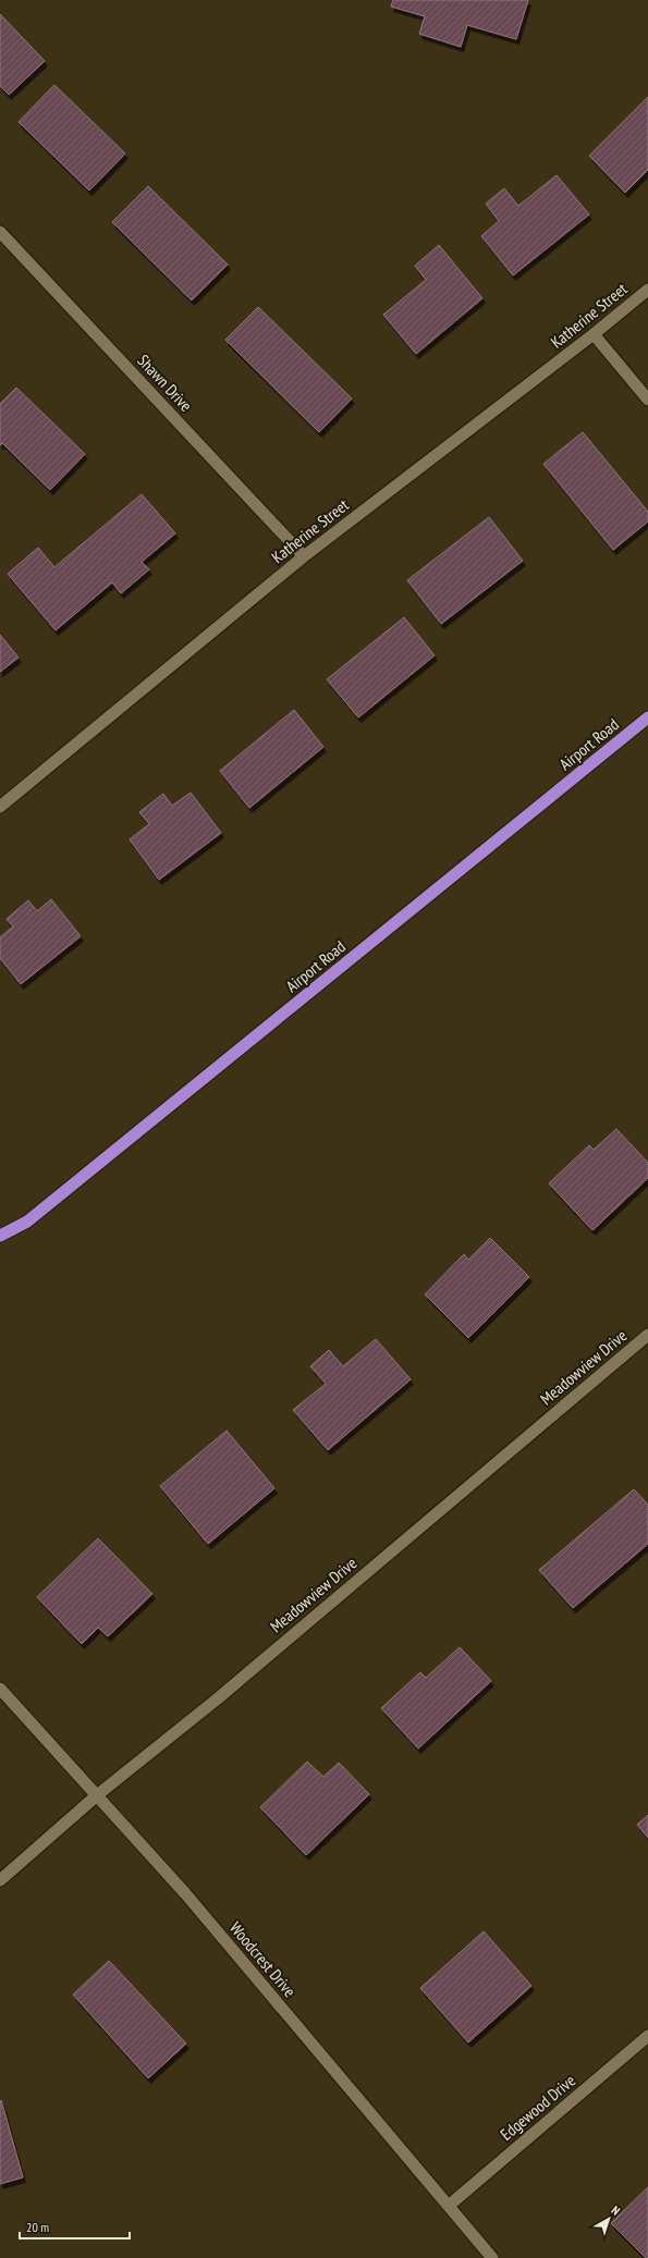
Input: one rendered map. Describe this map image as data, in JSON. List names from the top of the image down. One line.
{"streets":{"highway":["Airport Road"],"street":["Katherine Street","Shawn Drive","Meadowview Drive","Woodcrest Drive","Edgewood Drive"]},"crossings":[["Katherine Street","Shawn Drive"],["Meadowview Drive","Woodcrest Drive"],["Woodcrest Drive","Edgewood Drive"]],"scale_bar":"20 m","north":"top right"}
